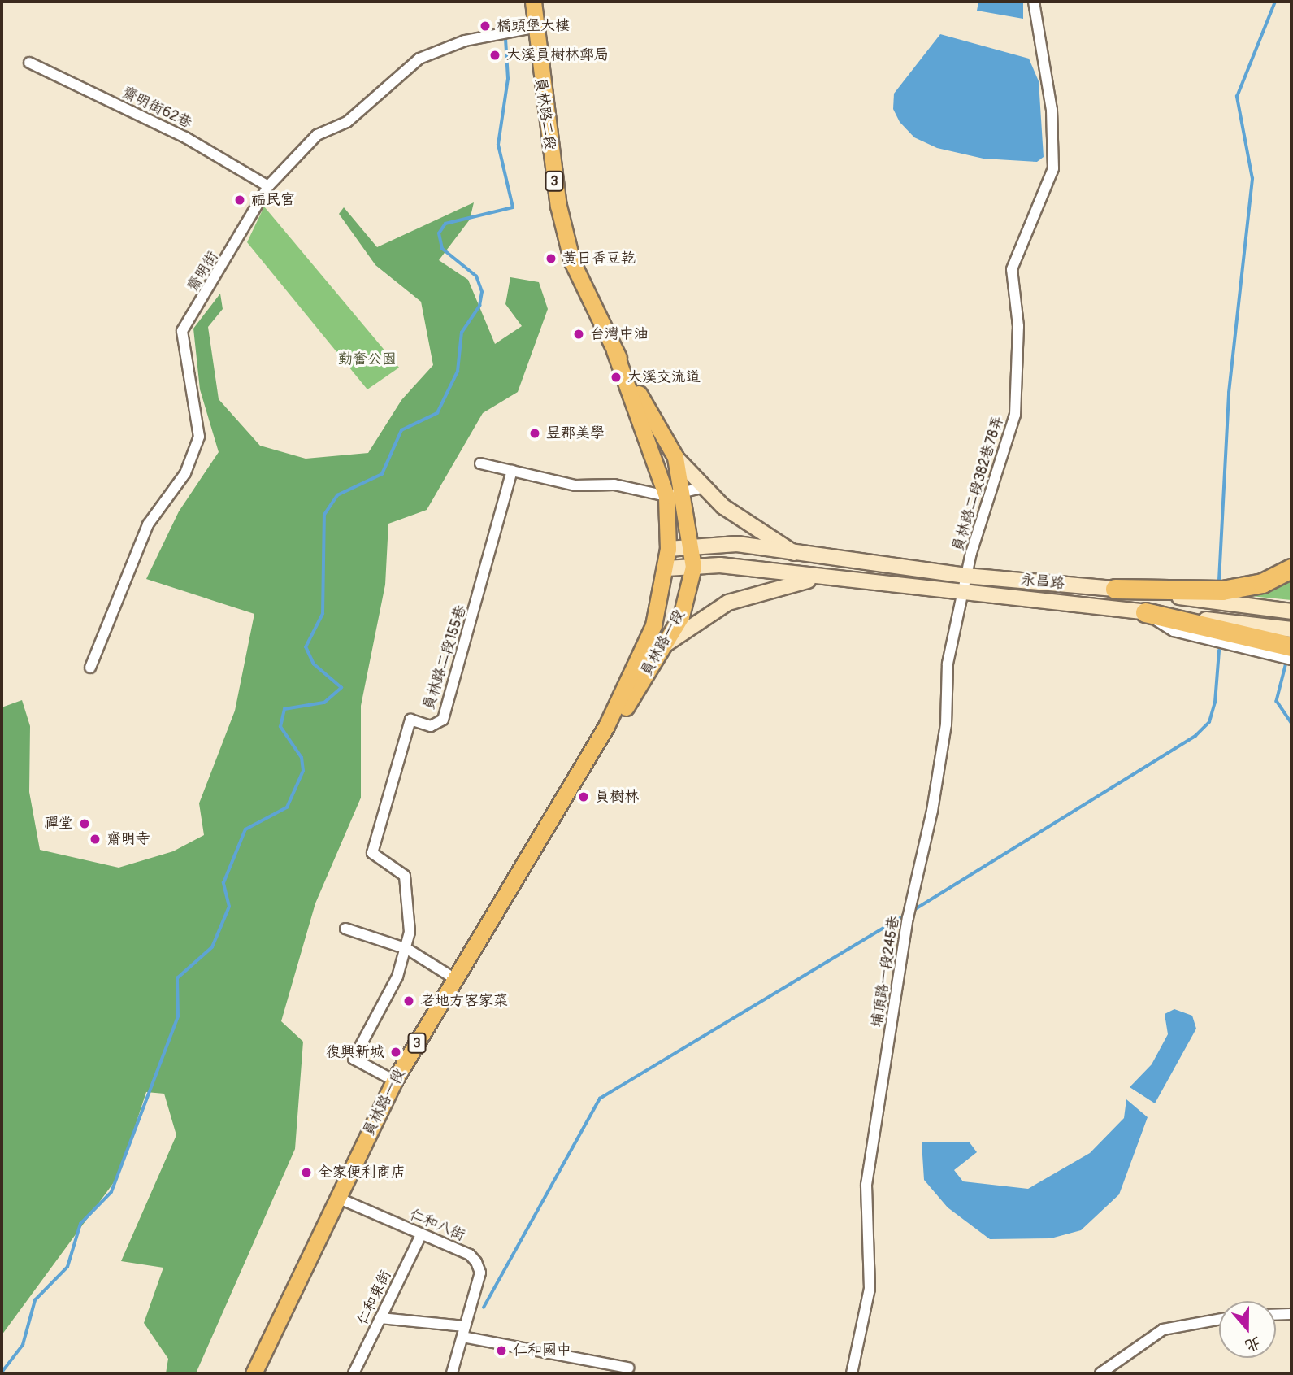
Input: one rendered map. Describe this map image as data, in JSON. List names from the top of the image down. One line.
{"streets":{"main road":["員林路二段","3","永昌路","員林路一段"],"street":["齋明街62巷","齋明街","員林路二段382巷78弄","員林路二段155巷","埔頂路一段245巷","仁和八街","仁和東街"]},"crossings":[["齋明街62巷","齋明街"],["員林路二段","齋明街"],["員林路二段","永昌路"],["員林路二段","員林路一段"],["員林路二段382巷78弄","永昌路"],["員林路二段382巷78弄","埔頂路一段245巷"],["永昌路","員林路一段"],["永昌路","埔頂路一段245巷"],["員林路一段","仁和八街"],["仁和八街","仁和東街"]],"parks":["勤奮公園"],"places":["橋頭堡大樓","大溪員樹林郵局","福民宮","黃日香豆乾","台灣中油","大溪交流道","昱郡美學","員樹林","禪堂","齋明寺","老地方客家菜","復興新城","全家便利商店","仁和國中"],"north":"bottom"}
